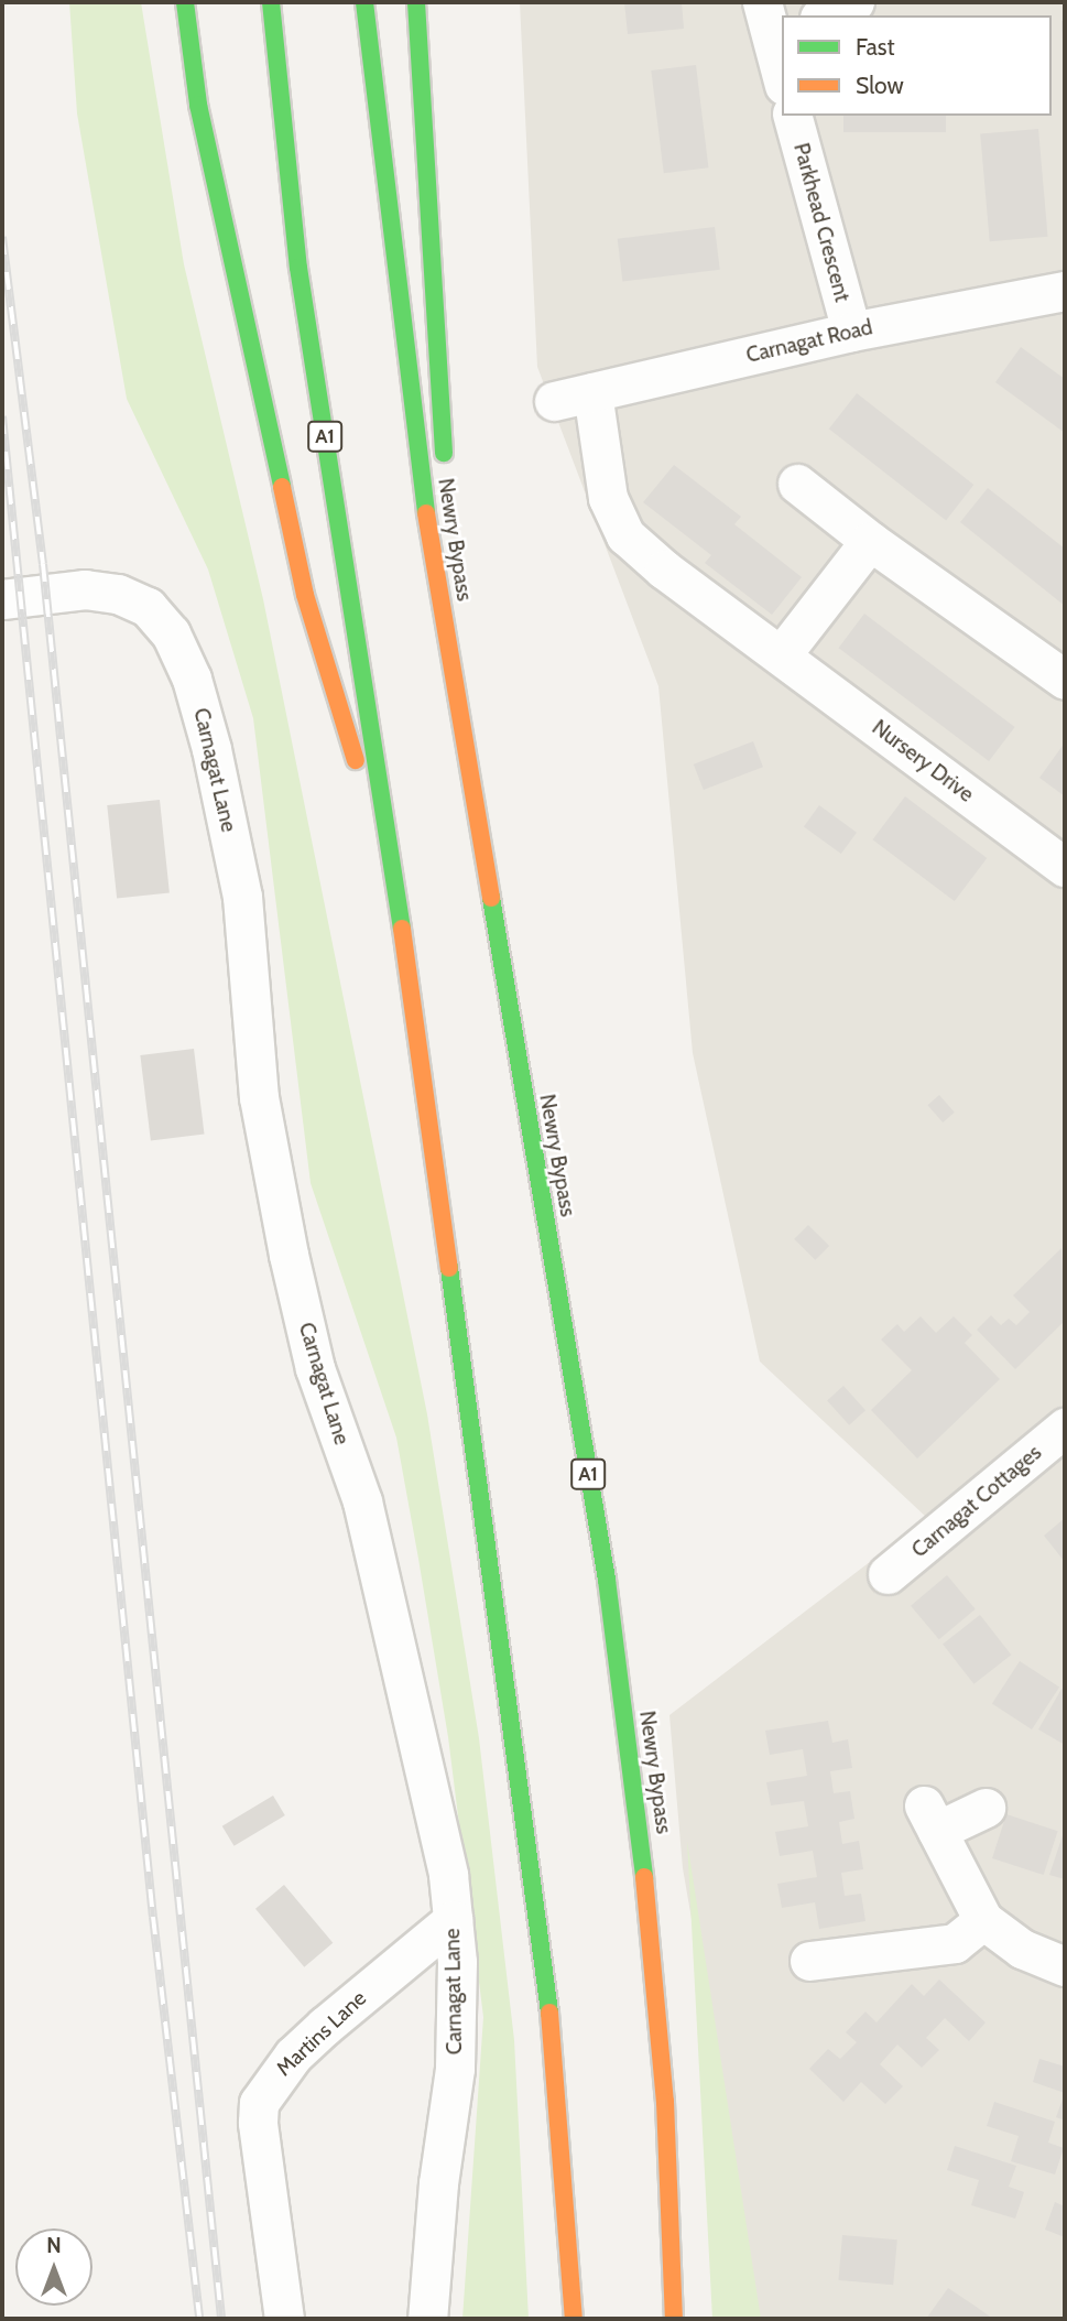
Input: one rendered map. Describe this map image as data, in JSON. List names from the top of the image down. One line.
{"streets":{"highway":["A1","Newry Bypass"],"street":["Parkhead Crescent","Carnagat Road","Nursery Drive","Carnagat Lane","Carnagat Cottages","Martins Lane"]},"crossings":[["Parkhead Crescent","Carnagat Road"],["Carnagat Road","Nursery Drive"],["Carnagat Lane","Martins Lane"]],"legend":["Fast","Slow"],"north":"top"}
